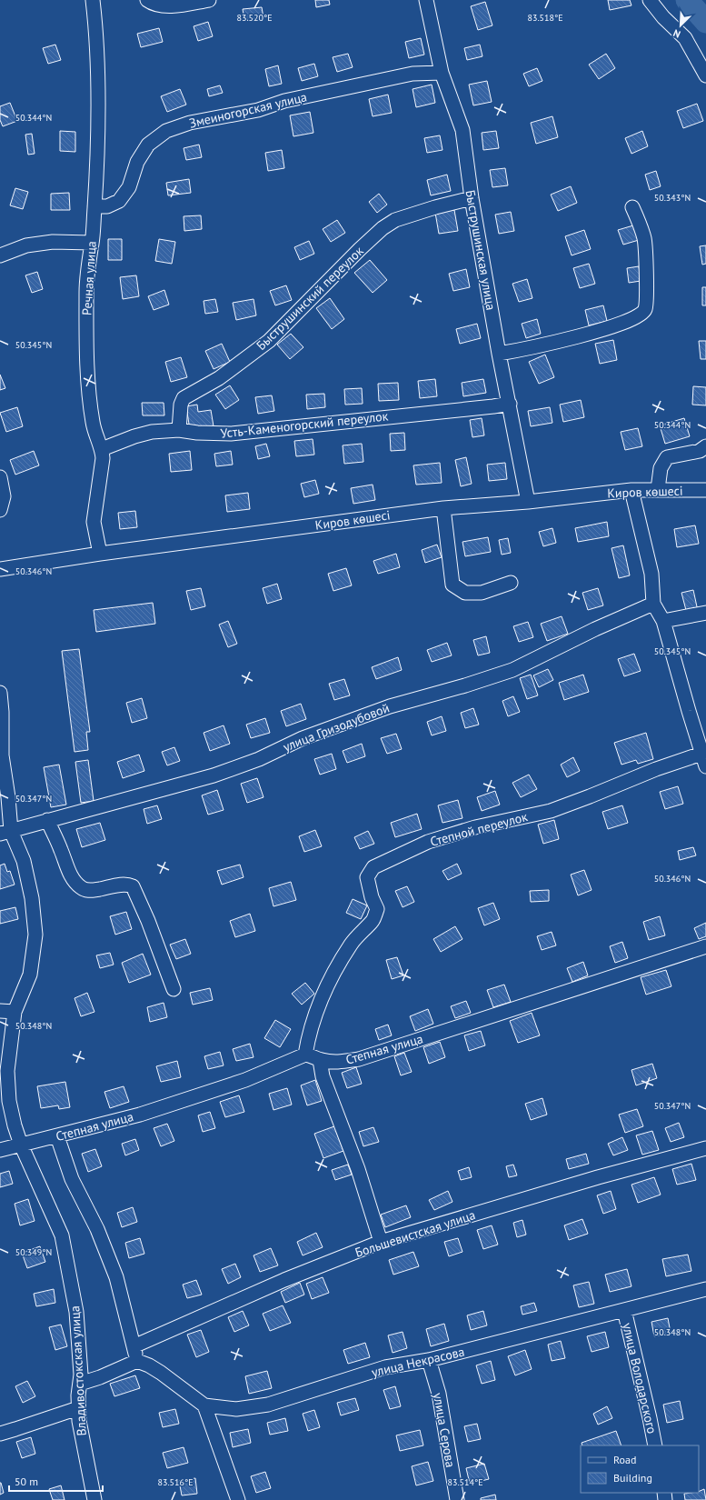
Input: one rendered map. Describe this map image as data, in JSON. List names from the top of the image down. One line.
{"streets":{"street":["Змеиногорская улица","Быструшинская улица","Речная улица","Быструшинский переулок","Усть-Каменогорский переулок","Киров көшесі","улица Гризодубовой","Степной переулок","Степная улица","Большевистская улица","улица Некрасова","Владивостокская улица","улица Володарского","улица Серова"]},"crossings":[["Змеиногорская улица","Быструшинская улица"],["Змеиногорская улица","Речная улица"],["Быструшинская улица","Быструшинский переулок"],["Быструшинская улица","Усть-Каменогорский переулок"],["Быструшинская улица","Киров көшесі"],["Речная улица","Усть-Каменогорский переулок"],["Речная улица","Киров көшесі"],["Быструшинский переулок","Усть-Каменогорский переулок"],["улица Гризодубовой","Владивостокская улица"],["Степной переулок","Степная улица"],["Степная улица","Владивостокская улица"],["улица Некрасова","улица Володарского"],["улица Некрасова","улица Серова"]],"legend":["Road","Building"],"scale_bar":"50 m","north":"bottom left","coordinates":["83.520°E","83.518°E","50.344°N","50.343°N","50.345°N","50.346°N","50.347°N","50.348°N","50.349°N","83.516°E","83.514°E"]}
